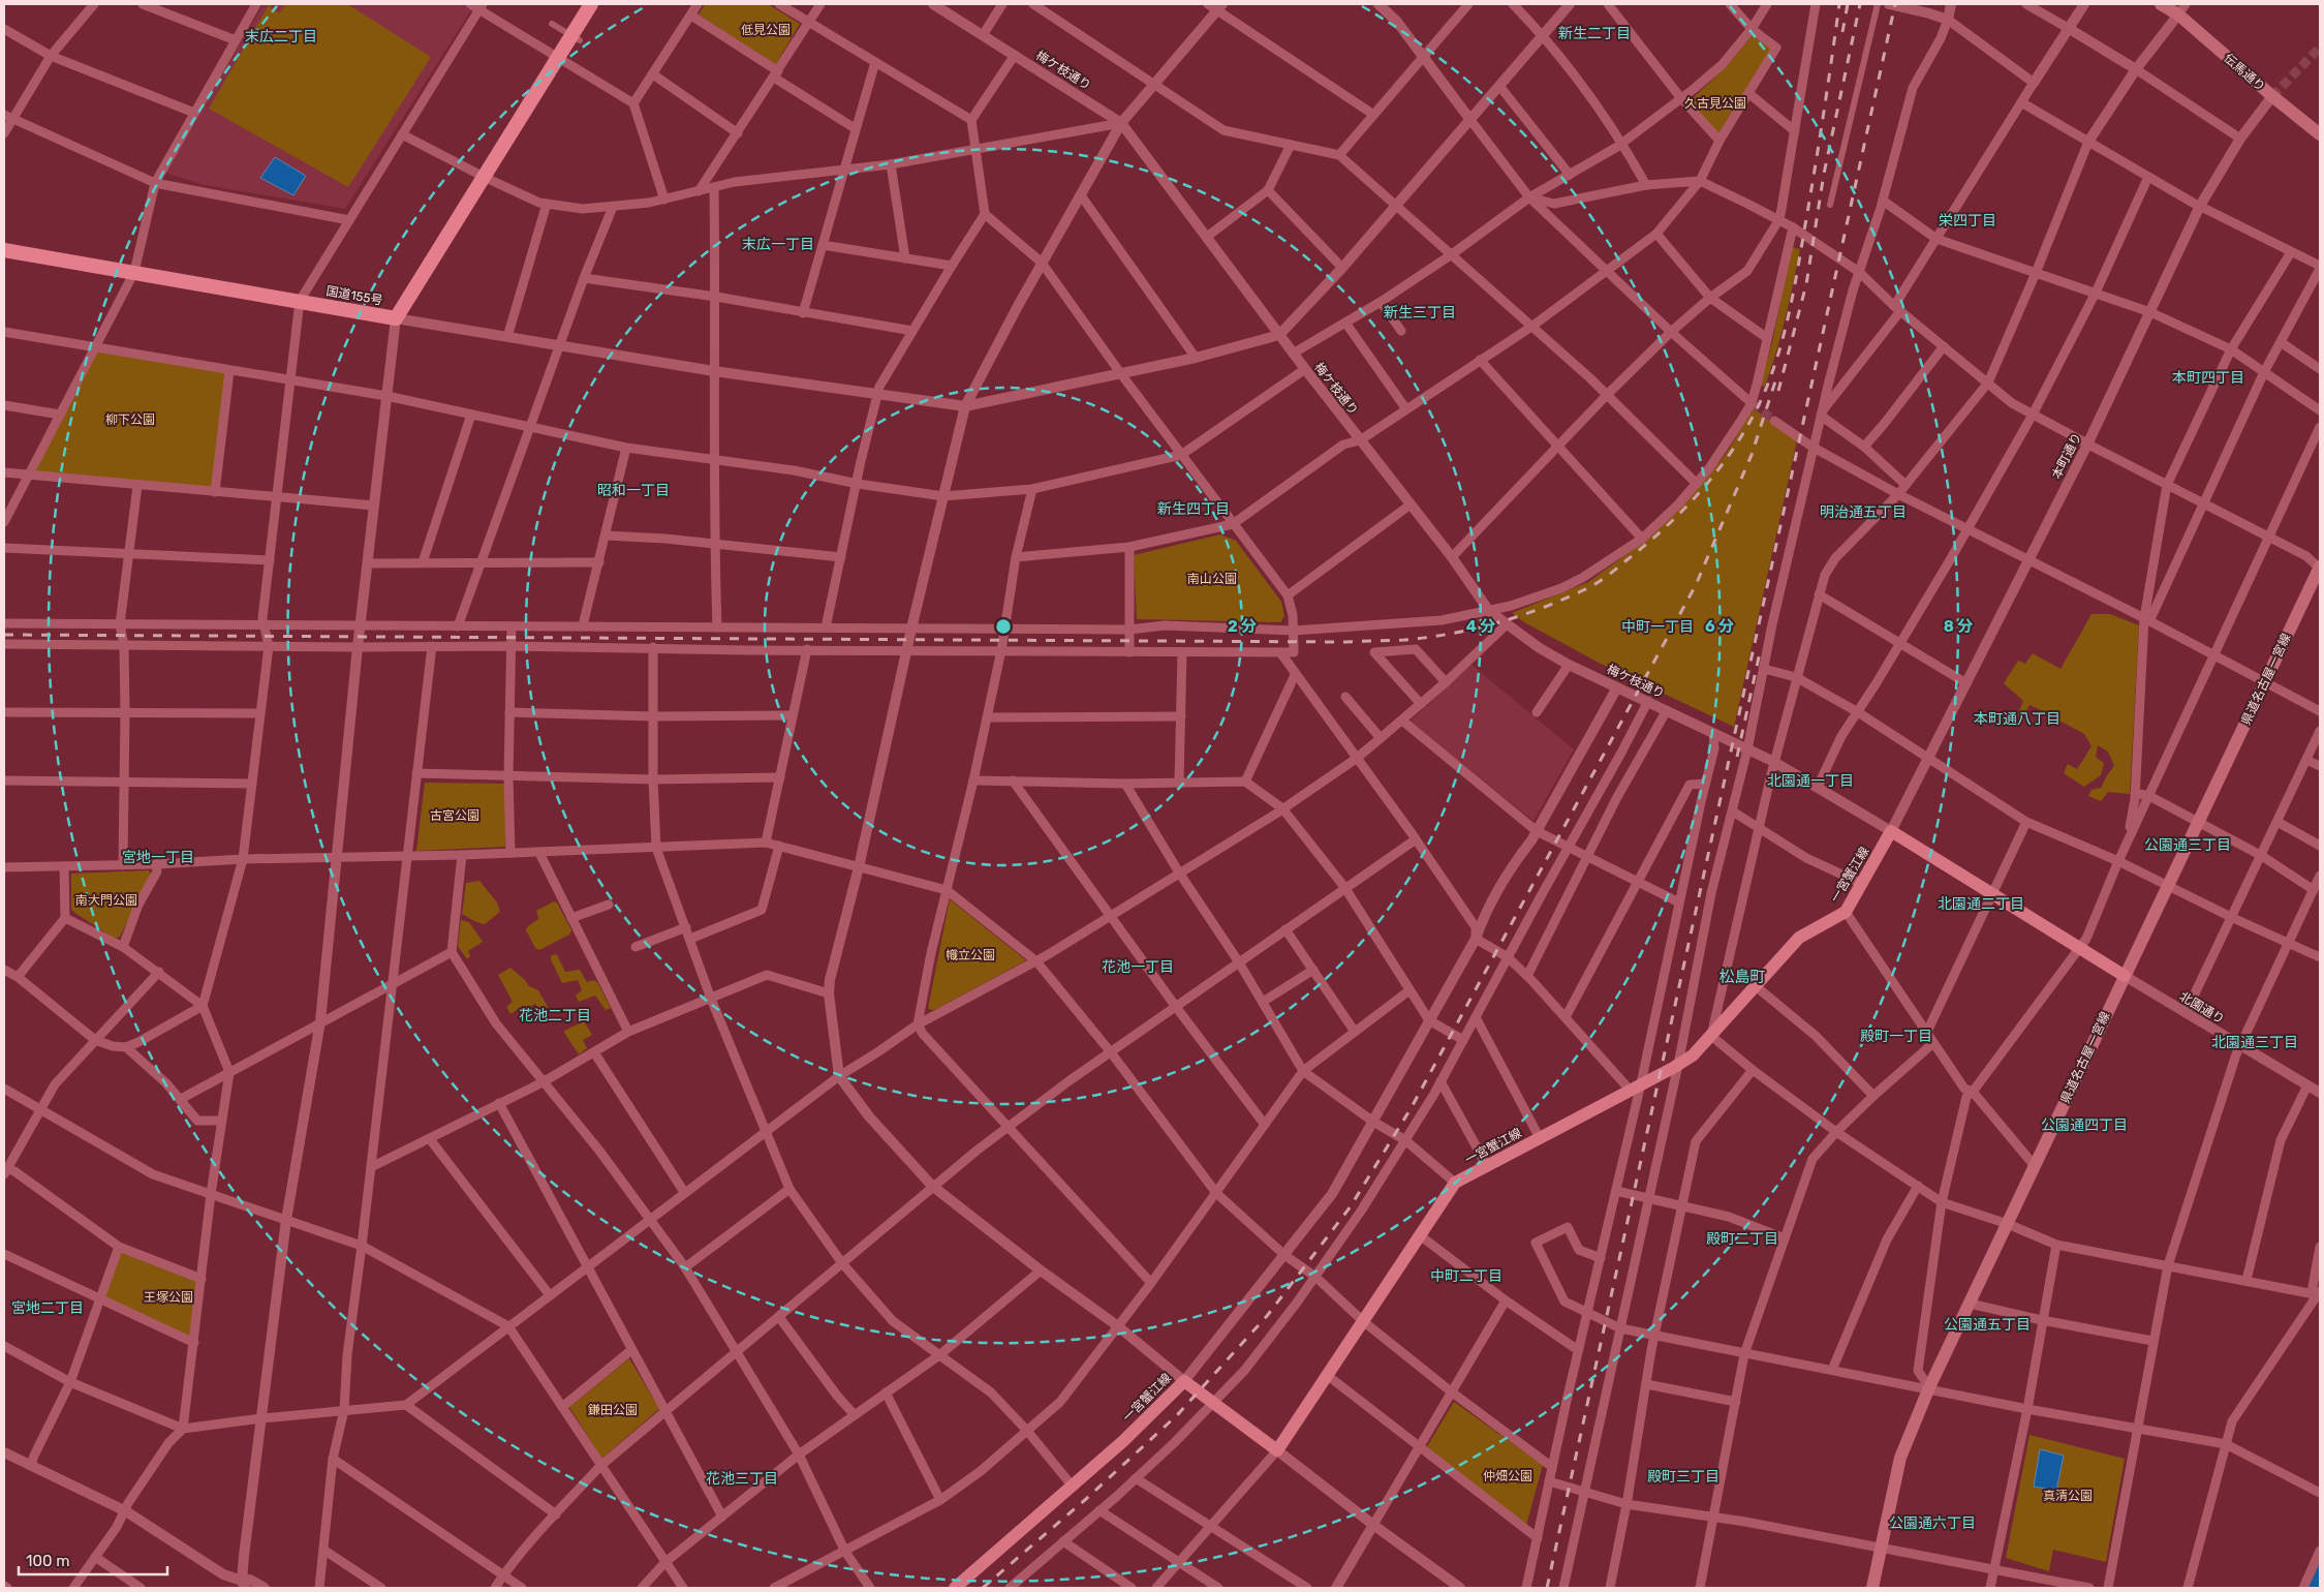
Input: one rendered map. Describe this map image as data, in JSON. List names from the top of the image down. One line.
{"streets":{"highway":["国道155号"],"main road":["伝馬通り","県道名古屋一宮線","一宮蟹江線"],"street":["梅ケ枝通り","本町通り","北園通り"]},"crossings":[["伝馬通り","本町通り"],["本町通り","一宮蟹江線"],["県道名古屋一宮線","北園通り"]],"districts":["新生二丁目","末広二丁目","栄四丁目","末広一丁目","新生三丁目","本町四丁目","昭和一丁目","新生四丁目","明治通五丁目","中町一丁目","本町通八丁目","北園通一丁目","公園通三丁目","宮地一丁目","北園通二丁目","花池一丁目","松島町","花池二丁目","殿町一丁目","北園通三丁目","公園通四丁目","殿町二丁目","中町二丁目","宮地二丁目","公園通五丁目","殿町三丁目","花池三丁目","公園通六丁目"],"parks":["低見公園","久古見公園","柳下公園","南山公園","古宮公園","南大門公園","幟立公園","王塚公園","鎌田公園","仲畑公園","真清公園"],"scale_bar":"100 m","rings":["2 分","4 分","6 分","8 分"]}
